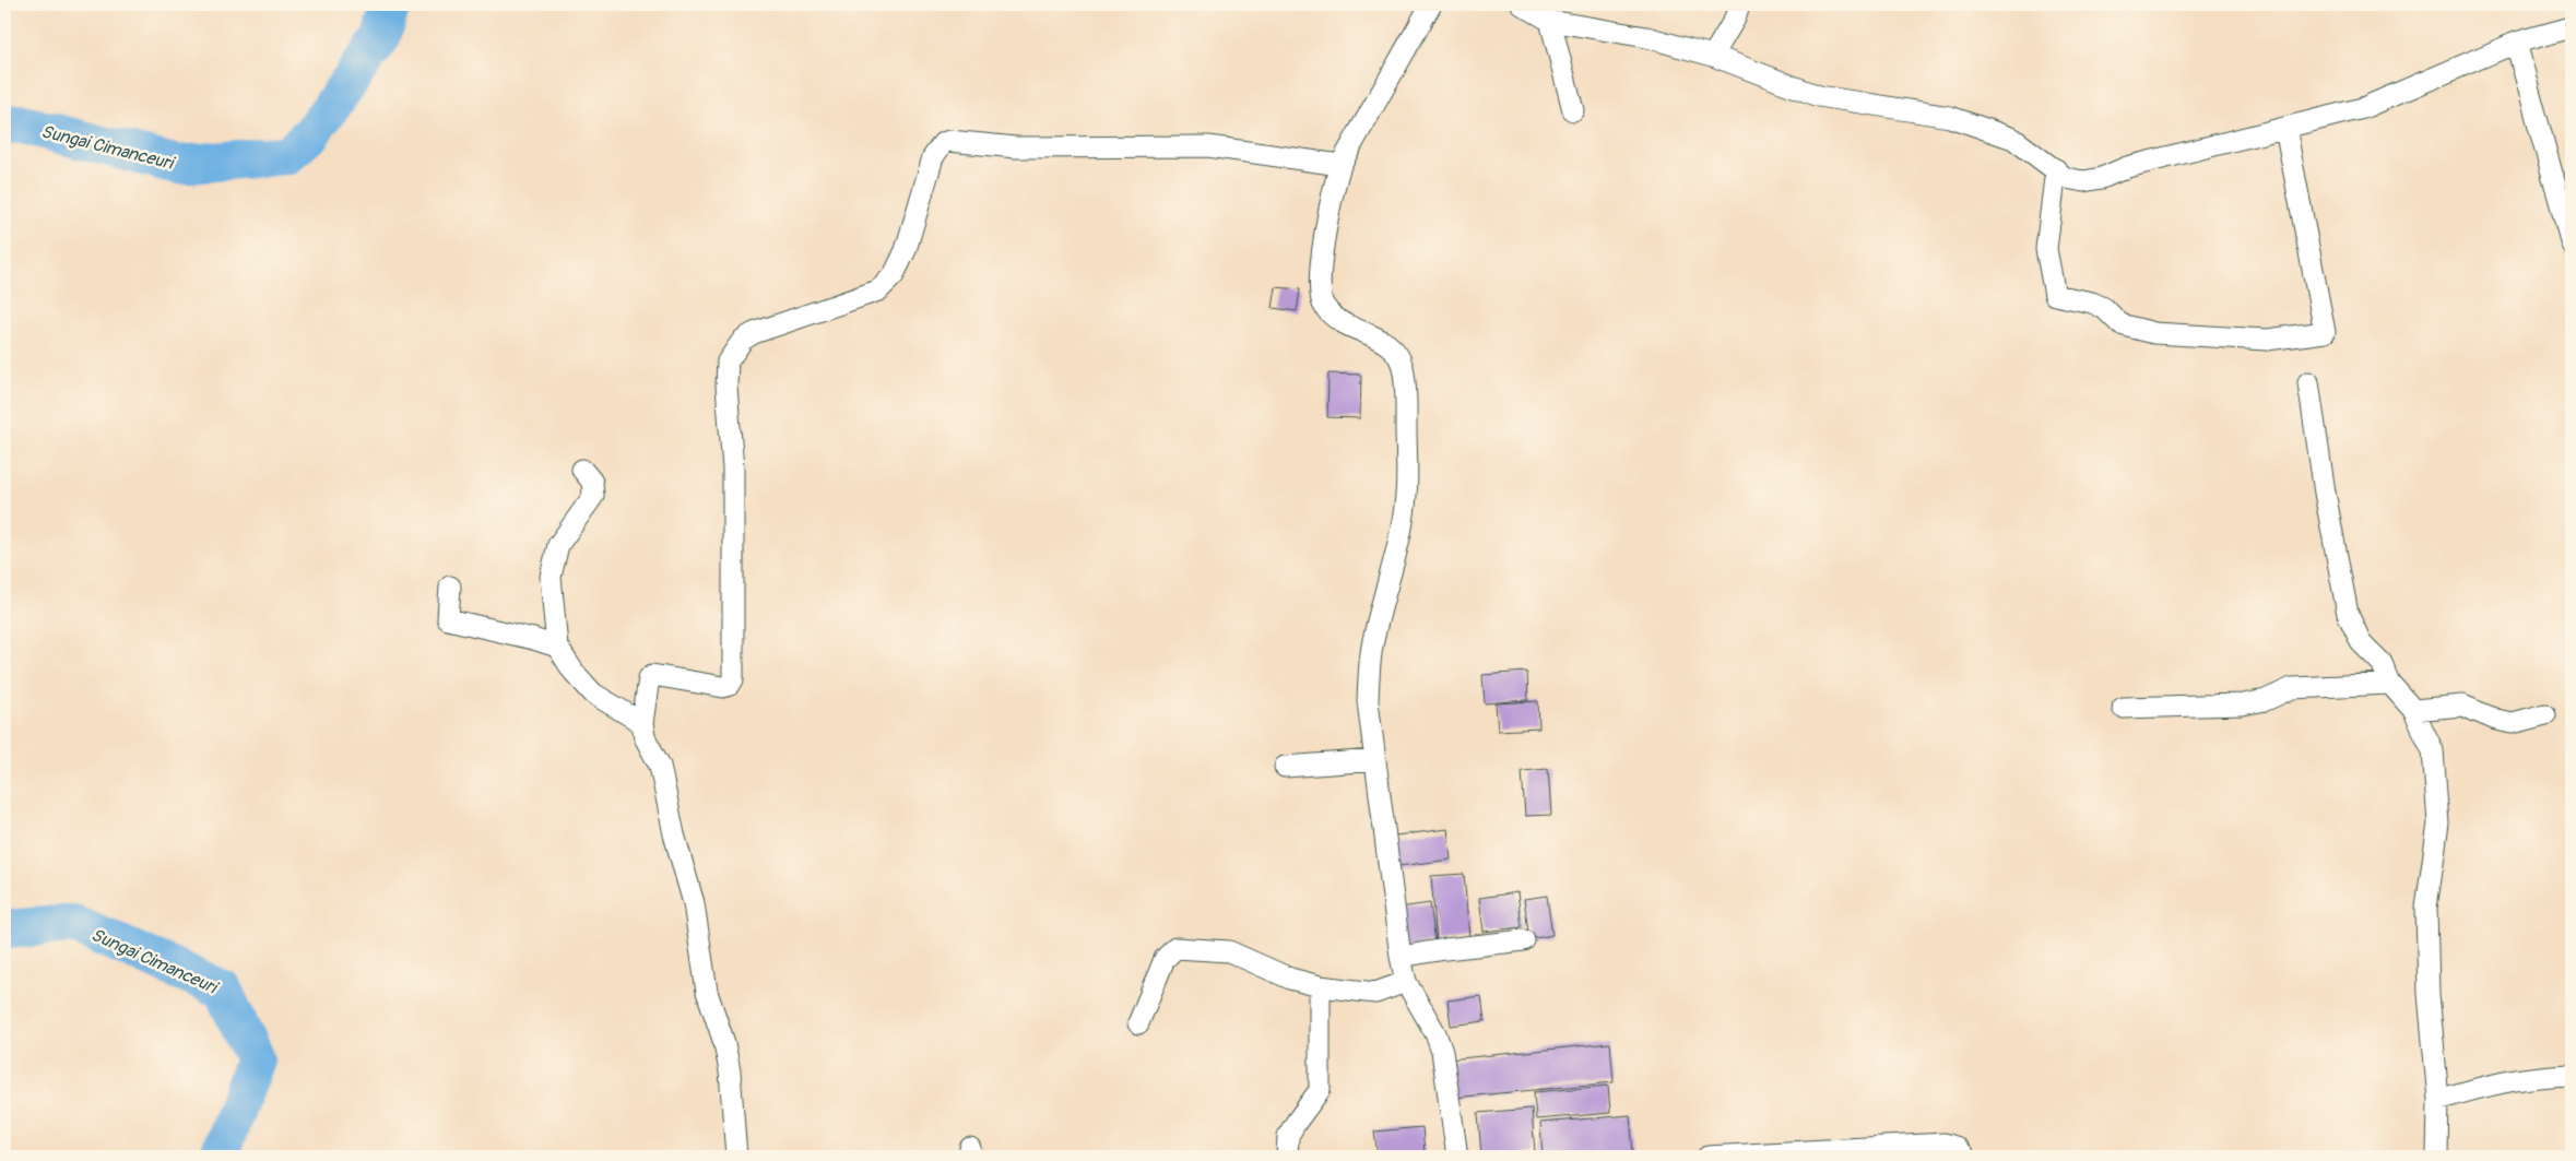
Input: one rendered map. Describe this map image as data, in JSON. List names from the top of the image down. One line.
{"water":["Sungai Cimanceuri"]}
